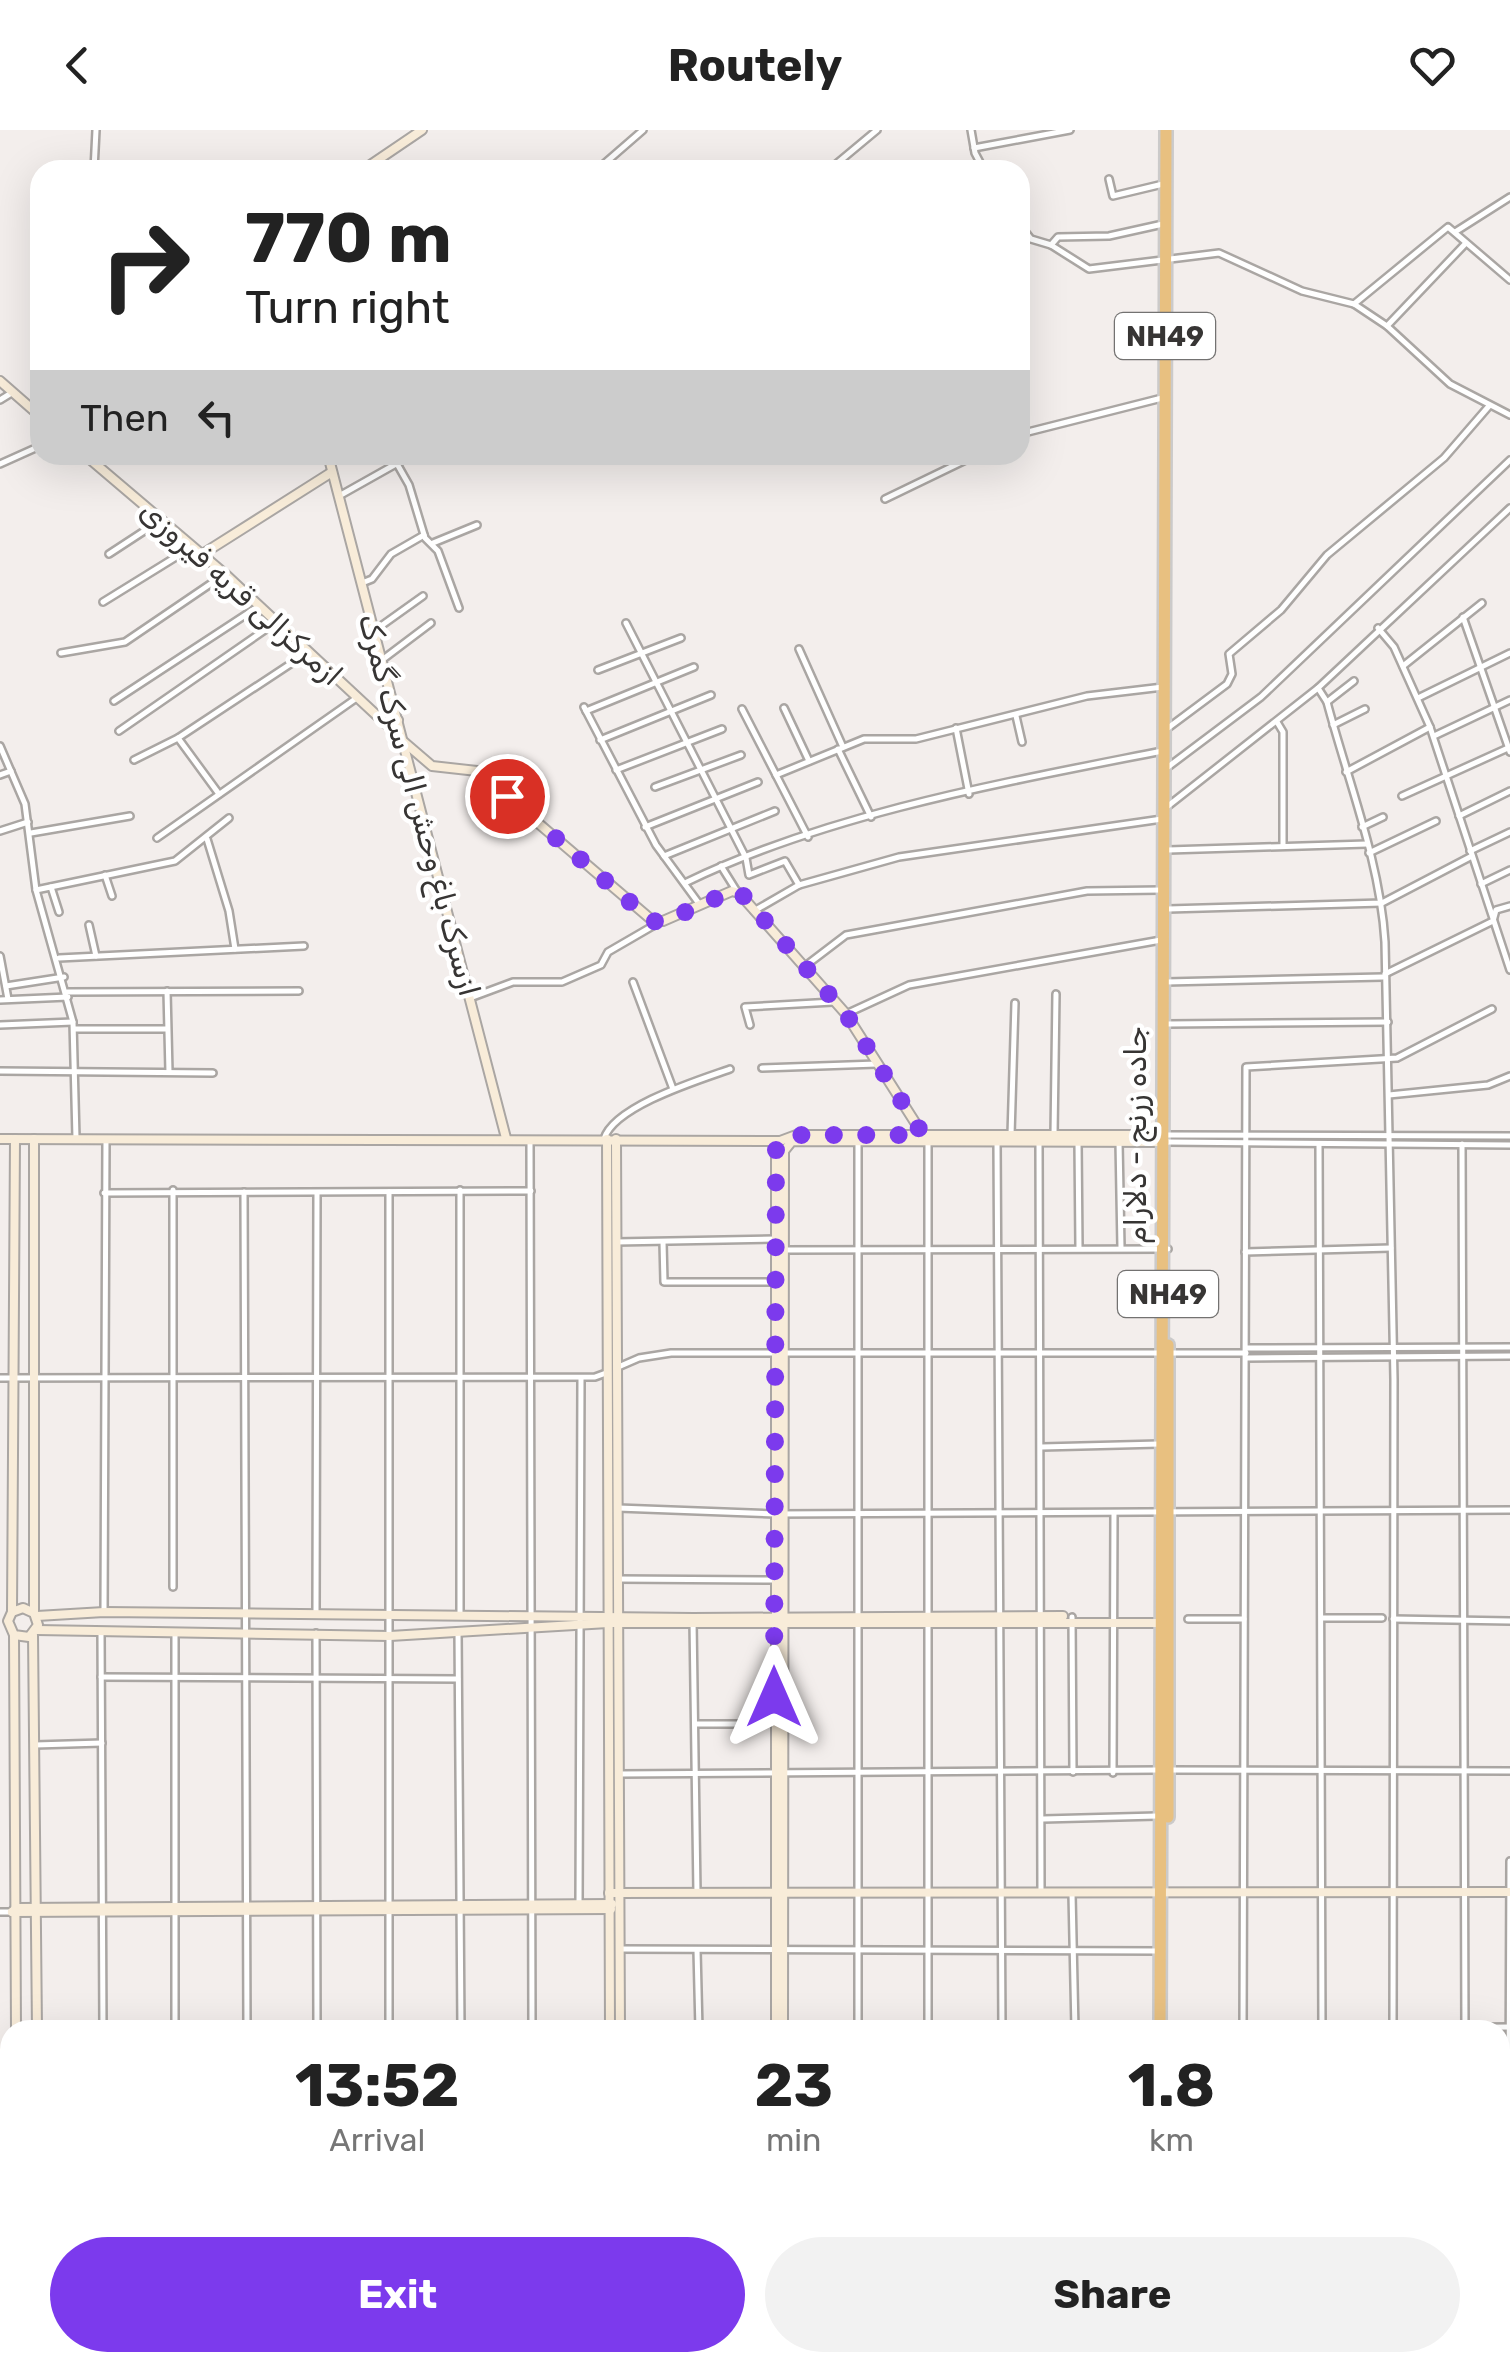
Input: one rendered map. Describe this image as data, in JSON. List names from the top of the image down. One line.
{"streets":{"highway":["NH49","جاده زرنج - دلارام"],"main road":["ازمرکزالی قریه فیروزی","ازسرک باغ وحش الی سرک گمرک"]},"crossings":[["ازمرکزالی قریه فیروزی","ازسرک باغ وحش الی سرک گمرک"]],"page":{"header":"Routely","turn":["770 m","Turn right"],"then":"Then","eta":["13:52","Arrival","23","min","1.8","km"],"buttons":["Exit","Share"]}}
